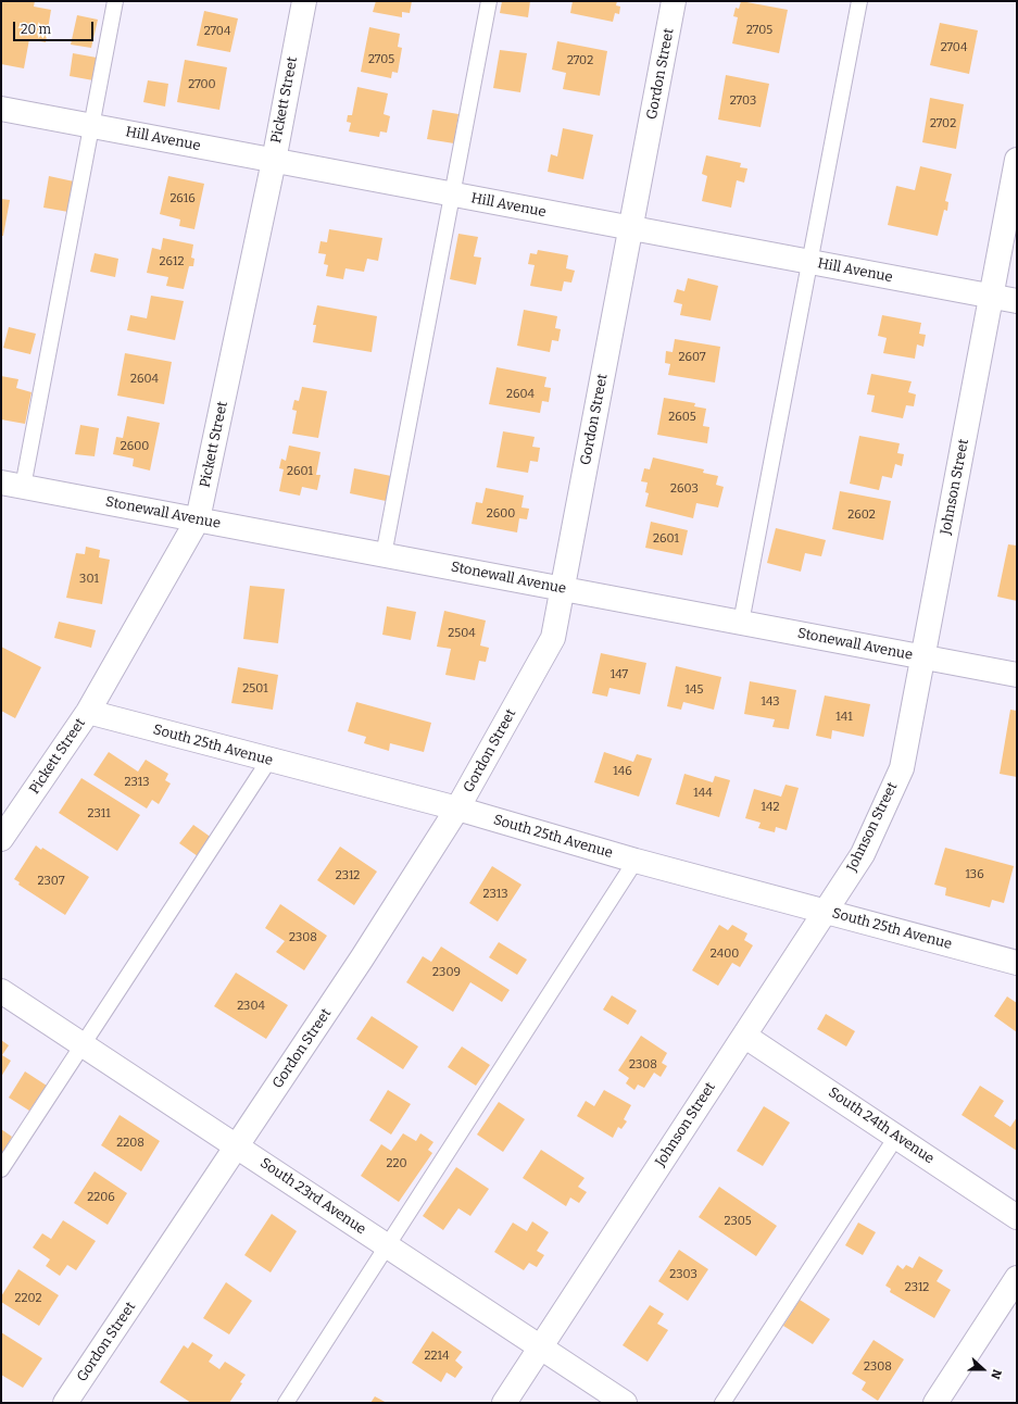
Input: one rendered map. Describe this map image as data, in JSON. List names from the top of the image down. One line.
{"streets":{"street":["Gordon Street","Pickett Street","Hill Avenue","Johnson Street","Stonewall Avenue","South 25th Avenue","South 24th Avenue","South 23rd Avenue"]},"crossings":[["Gordon Street","Hill Avenue"],["Gordon Street","Stonewall Avenue"],["Gordon Street","South 25th Avenue"],["Gordon Street","South 23rd Avenue"],["Pickett Street","Hill Avenue"],["Pickett Street","Stonewall Avenue"],["Pickett Street","South 25th Avenue"],["Hill Avenue","Johnson Street"],["Johnson Street","Stonewall Avenue"],["Johnson Street","South 25th Avenue"],["Johnson Street","South 24th Avenue"],["Johnson Street","South 23rd Avenue"]],"house_numbers":["2705","2704","2704","2705","2702","2700","2703","2702","2616","2612","2607","2604","2604","2605","2600","2601","2603","2600","2602","2601","301","2504","147","2501","145","143","141","146","2313","144","142","2311","136","2312","2307","2313","2308","2400","2309","2304","2308","2208","220","2206","2305","2303","2312","2202","2214","2308"],"scale_bar":"20 m","north":"right"}
